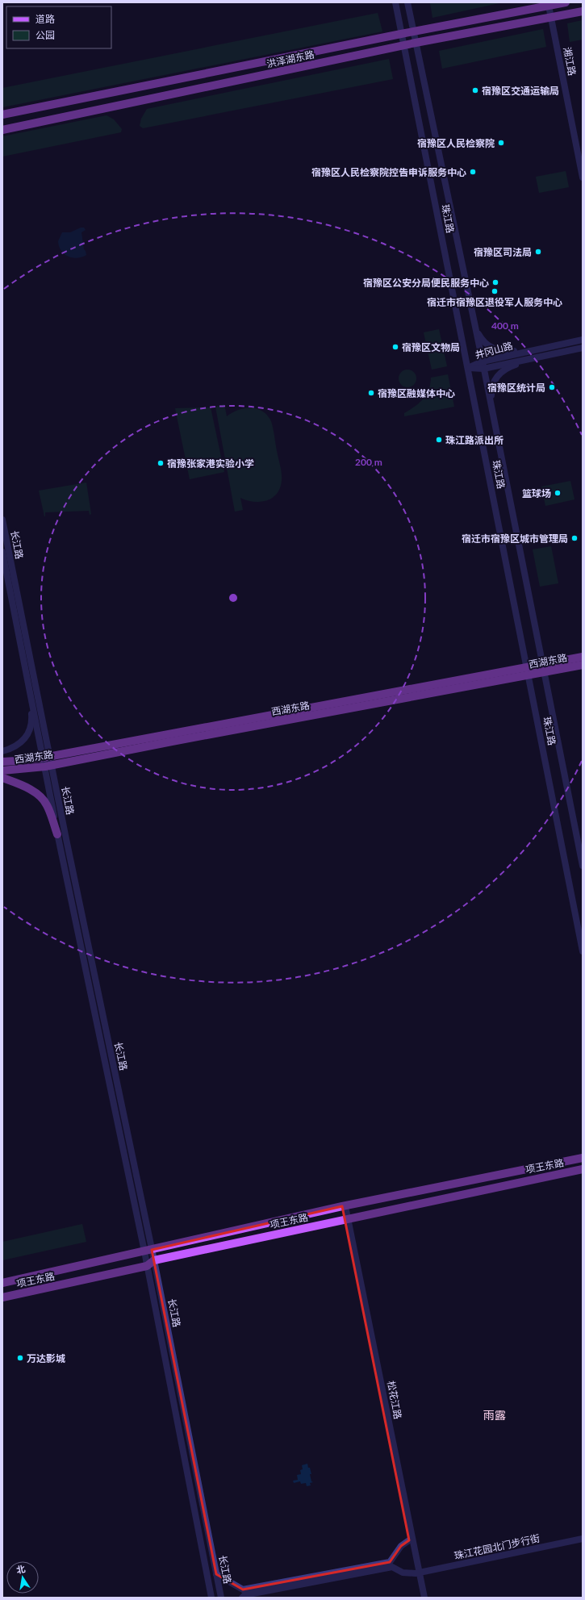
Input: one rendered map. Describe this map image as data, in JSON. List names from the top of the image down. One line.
{"streets":{"main road":["洪泽湖东路","西湖东路","项王东路"],"street":["湘江路","珠江路","井冈山路","长江路","松花江路","珠江花园北门步行街"]},"crossings":[["洪泽湖东路","湘江路"],["洪泽湖东路","珠江路"],["珠江路","井冈山路"],["珠江路","西湖东路"],["长江路","西湖东路"],["长江路","项王东路"],["项王东路","松花江路"],["松花江路","珠江花园北门步行街"]],"districts":["雨露"],"places":["宿豫区交通运输局","宿豫区人民检察院","宿豫区人民检察院控告申诉服务中心","宿豫区司法局","宿豫区公安分局便民服务中心","宿迁市宿豫区退役军人服务中心","宿豫区文物局","宿豫区统计局","宿豫区融媒体中心","珠江路派出所","宿豫张家港实验小学","篮球场","宿迁市宿豫区城市管理局","万达影城"],"legend":["道路","公园"],"north":"top","rings":["400 m","200 m"]}
